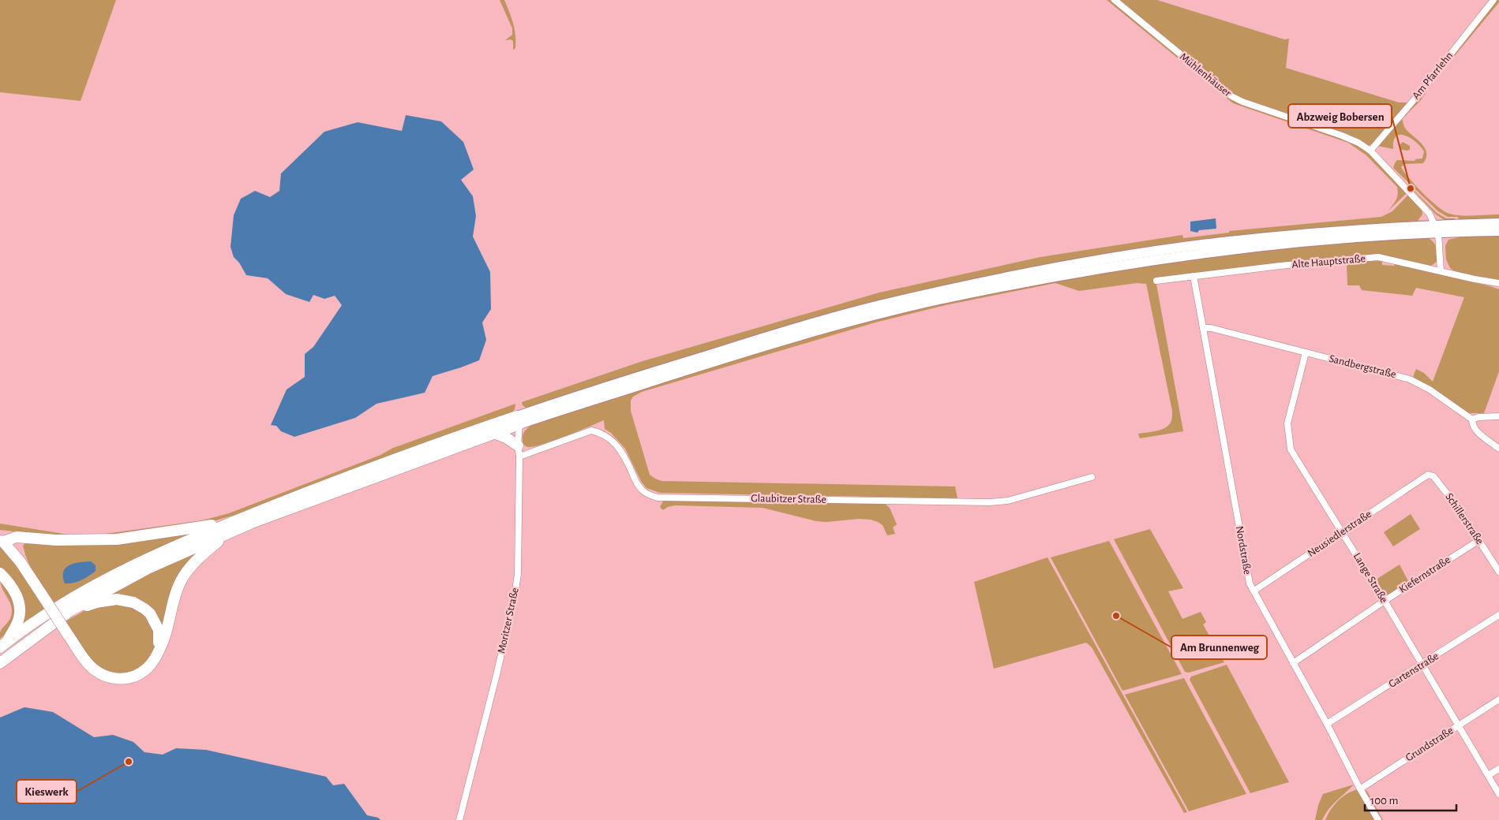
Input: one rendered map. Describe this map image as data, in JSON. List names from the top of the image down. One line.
{"streets":{"street":["Mühlenhäuser","Am Pfarrlehn","Alte Hauptstraße","Sandbergstraße","Glaubitzer Straße","Schillerstraße","Neusiedlerstraße","Nordstraße","Kiefernstraße","Lange Straße","Moritzer Straße","Gartenstraße","Grundstraße"]},"crossings":[["Mühlenhäuser","Am Pfarrlehn"],["Alte Hauptstraße","Nordstraße"],["Sandbergstraße","Nordstraße"],["Sandbergstraße","Lange Straße"],["Glaubitzer Straße","Moritzer Straße"],["Schillerstraße","Neusiedlerstraße"],["Schillerstraße","Kiefernstraße"],["Neusiedlerstraße","Nordstraße"],["Neusiedlerstraße","Lange Straße"],["Nordstraße","Kiefernstraße"],["Nordstraße","Gartenstraße"],["Nordstraße","Grundstraße"],["Kiefernstraße","Lange Straße"],["Lange Straße","Gartenstraße"],["Lange Straße","Grundstraße"]],"places":["Abzweig Bobersen","Am Brunnenweg","Kieswerk"],"scale_bar":"100 m"}
